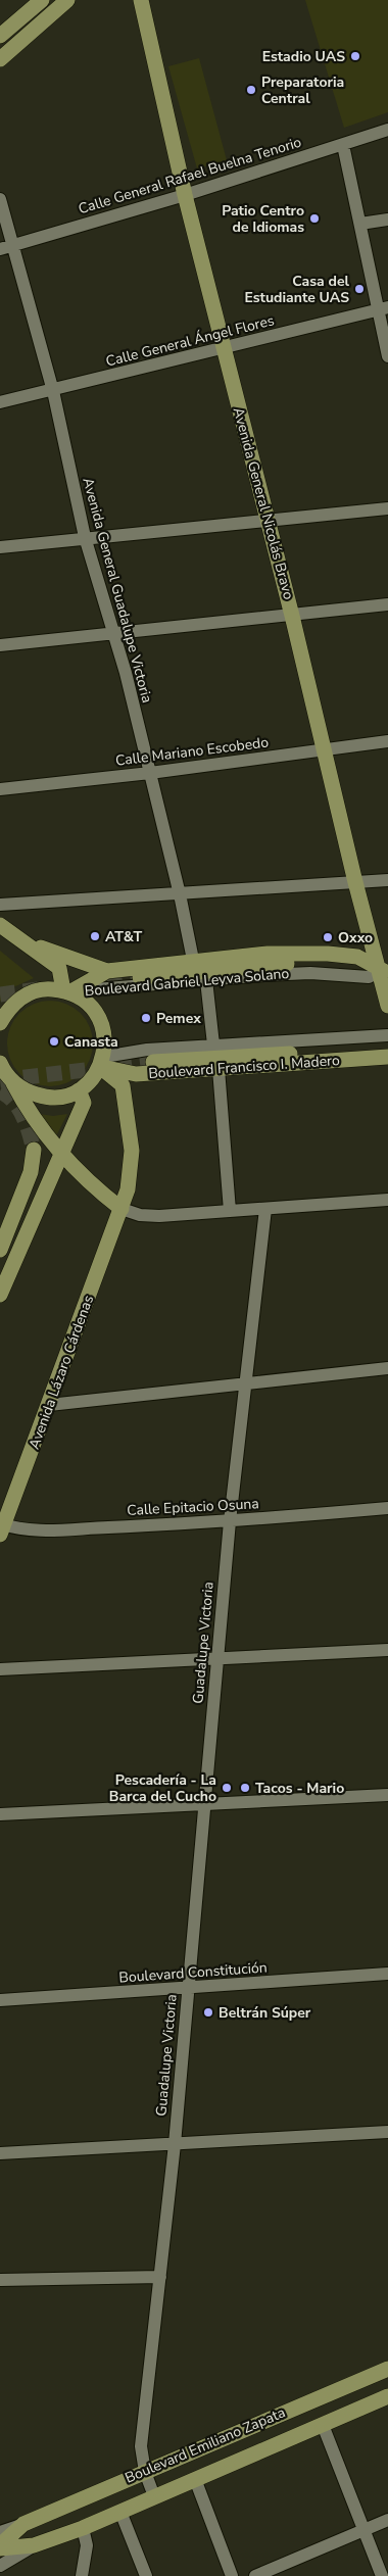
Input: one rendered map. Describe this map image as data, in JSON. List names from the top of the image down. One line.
{"streets":{"main road":["Avenida General Nicolás Bravo","Boulevard Gabriel Leyva Solano","Boulevard Francisco I. Madero","Avenida Lázaro Cárdenas","Boulevard Emiliano Zapata"],"street":["Calle General Rafael Buelna Tenorio","Calle General Ángel Flores","Avenida General Guadalupe Victoria","Calle Mariano Escobedo","Calle Epitacio Osuna","Guadalupe Victoria","Boulevard Constitución"]},"crossings":[["Calle General Rafael Buelna Tenorio","Avenida General Nicolás Bravo"],["Calle General Rafael Buelna Tenorio","Avenida General Guadalupe Victoria"],["Calle General Ángel Flores","Avenida General Nicolás Bravo"],["Calle General Ángel Flores","Avenida General Guadalupe Victoria"],["Avenida General Nicolás Bravo","Calle Mariano Escobedo"],["Avenida General Nicolás Bravo","Boulevard Gabriel Leyva Solano"],["Avenida General Guadalupe Victoria","Calle Mariano Escobedo"],["Avenida General Guadalupe Victoria","Boulevard Gabriel Leyva Solano"],["Boulevard Francisco I. Madero","Avenida Lázaro Cárdenas"],["Avenida Lázaro Cárdenas","Calle Epitacio Osuna"],["Calle Epitacio Osuna","Guadalupe Victoria"],["Guadalupe Victoria","Boulevard Constitución"],["Guadalupe Victoria","Boulevard Emiliano Zapata"]],"places":["Estadio UAS","Preparatoria Central","Patio Centro de Idiomas","Casa del Estudiante UAS","AT&T","Oxxo","Pemex","Canasta","Pescadería - La Barca del Cucho","Tacos - Mario","Beltrán Súper"]}
